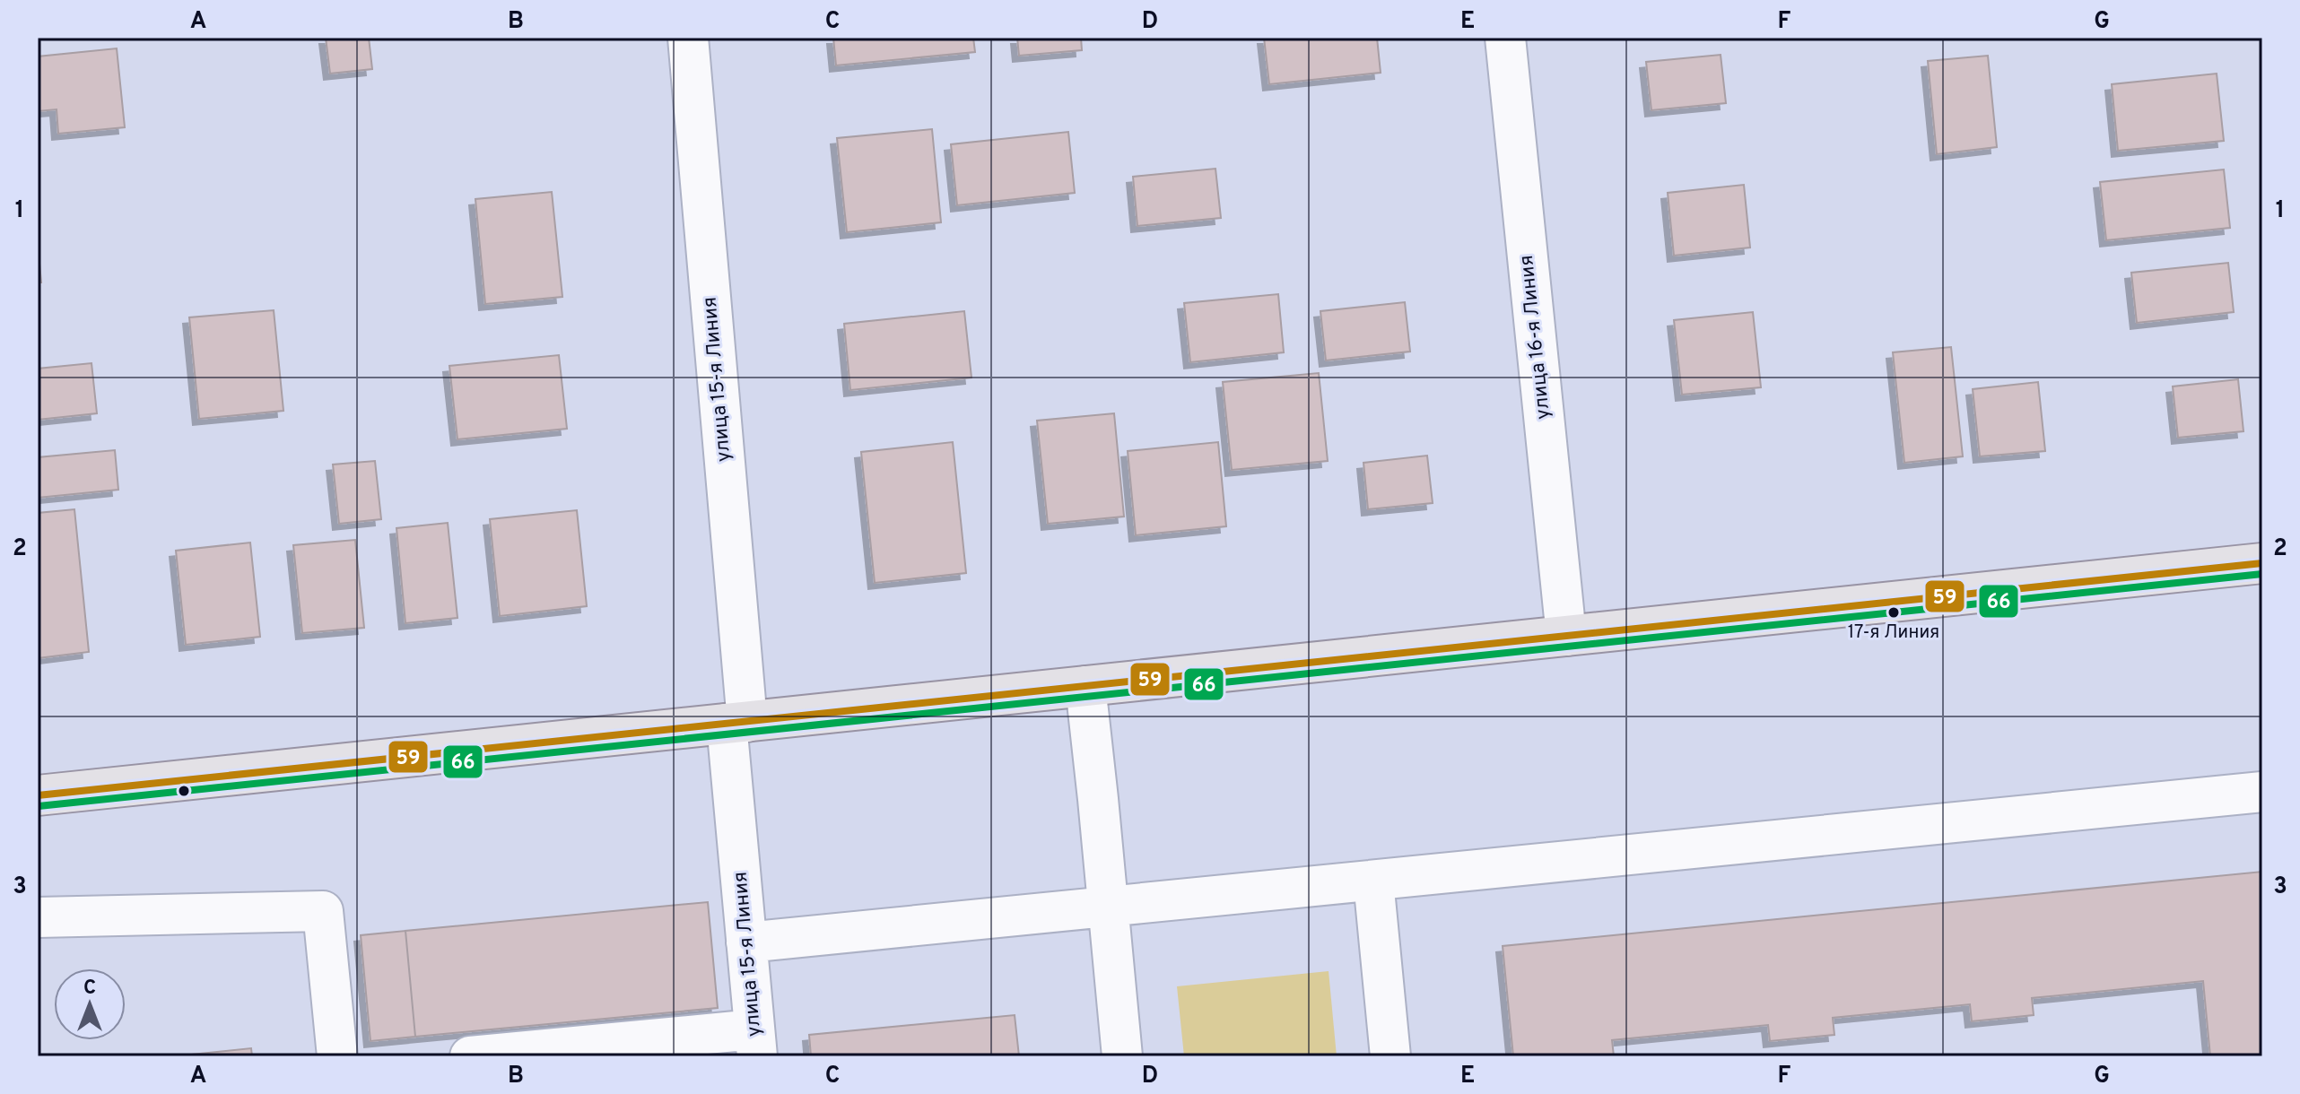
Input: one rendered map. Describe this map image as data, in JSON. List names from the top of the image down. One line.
{"streets":{"street":["улица 16-я Линия","улица 15-я Линия"]},"places":["17-я Линия"],"lines":["transit line 59","transit line 66"],"north":"top","grid":{"columns":["A","B","C","D","E","F","G"],"rows":["1","2","3"]}}
